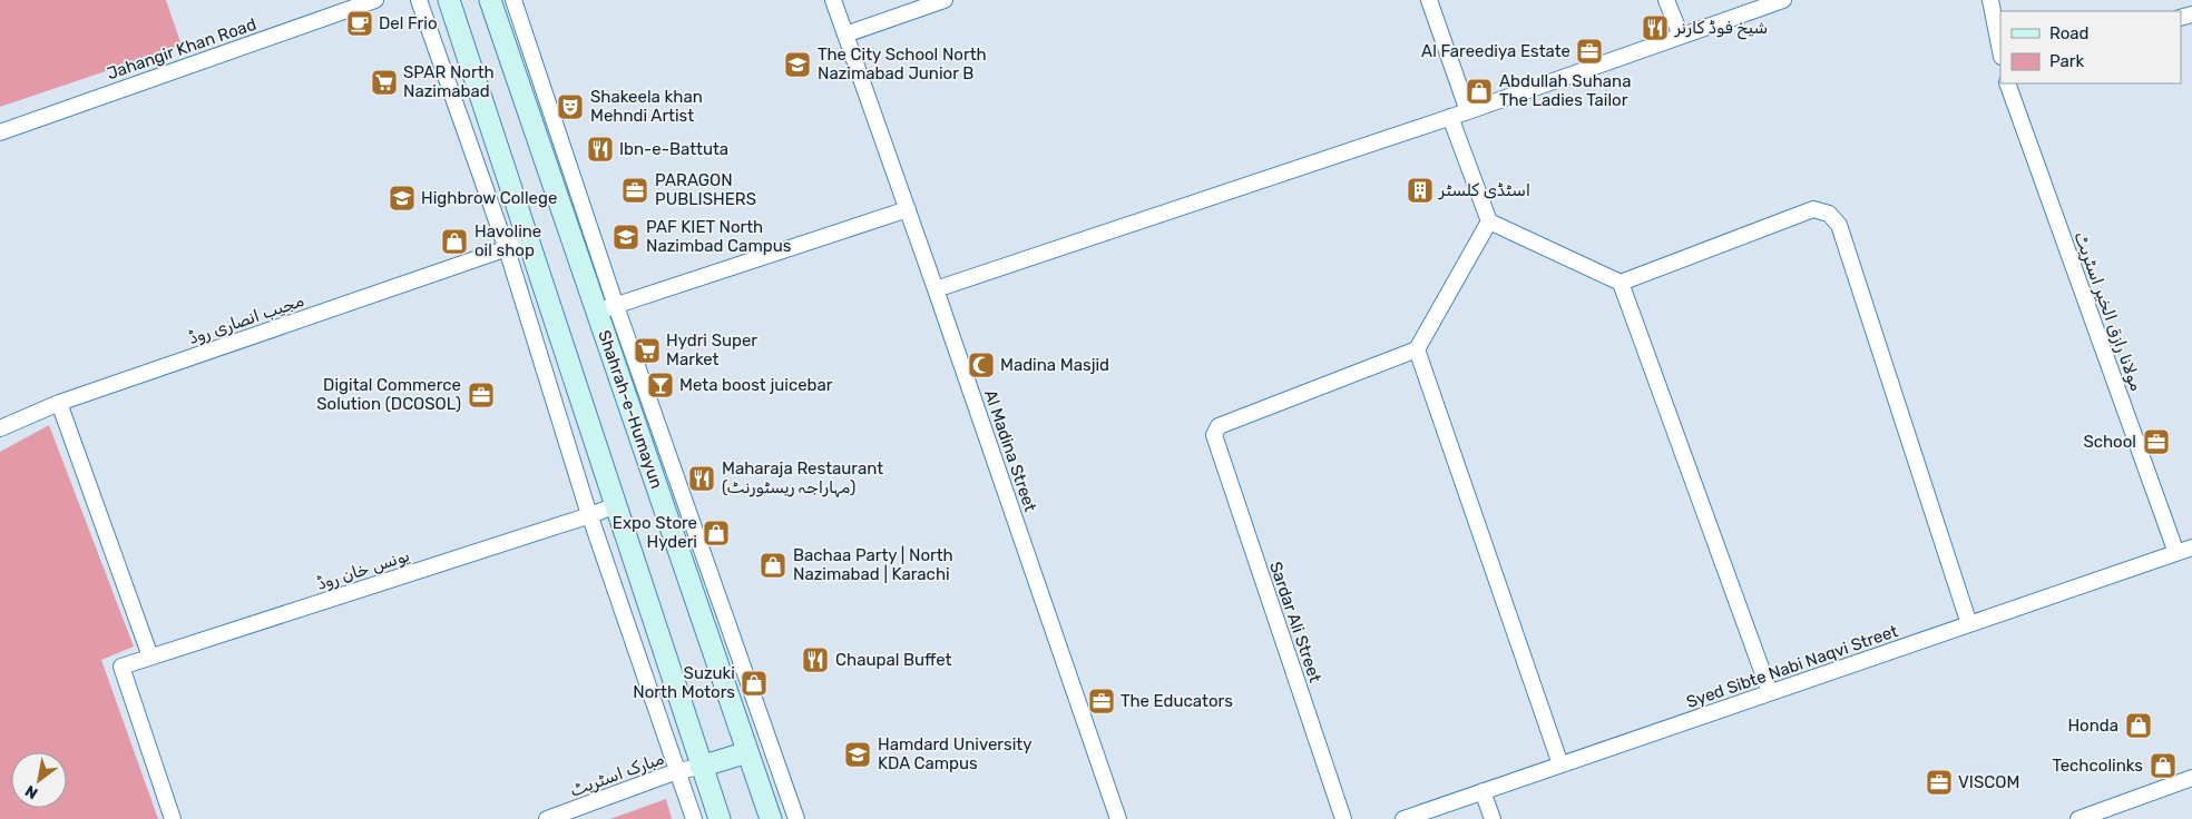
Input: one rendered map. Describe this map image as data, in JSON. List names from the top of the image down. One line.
{"streets":{"main road":["Shahrah-e-Humayun"],"street":["Jahangir Khan Road","مولانا رازق الخیر اسٹریٹ","مجیب انصاری روڈ","Al Madina Street","یونس خان روڈ","Sardar Ali Street","Syed Sibte Nabi Naqvi Street","مبارک اسٹریٹ"]},"crossings":[["مولانا رازق الخیر اسٹریٹ","Syed Sibte Nabi Naqvi Street"]],"places":{"cafe":["Del Frio"],"restaurant":["شیخ فوڈ کارنر","Ibn-e-Battuta","Maharaja Restaurant (مہاراجہ ریسٹورنٹ)","Chaupal Buffet"],"office":["Al Fareediya Estate","PARAGON PUBLISHERS","Digital Commerce Solution (DCOSOL)","School","The Educators","VISCOM"],"school or university":["The City School North Nazimabad Junior B","Highbrow College","PAF KIET North Nazimbad Campus","Hamdard University KDA Campus"],"supermarket":["SPAR North Nazimabad","Hydri Super Market"],"shop":["Abdullah Suhana The Ladies Tailor","Havoline oil shop","Expo Store Hyderi","Bachaa Party | North Nazimabad | Karachi","Suzuki North Motors","Honda","Techcolinks"],"theatre":["Shakeela khan Mehndi Artist"],"building":["اسٹڈی کلسٹر"],"mosque":["Madina Masjid"],"bar":["Meta boost juicebar"]},"legend":["Road","Park"],"north":"bottom left"}
